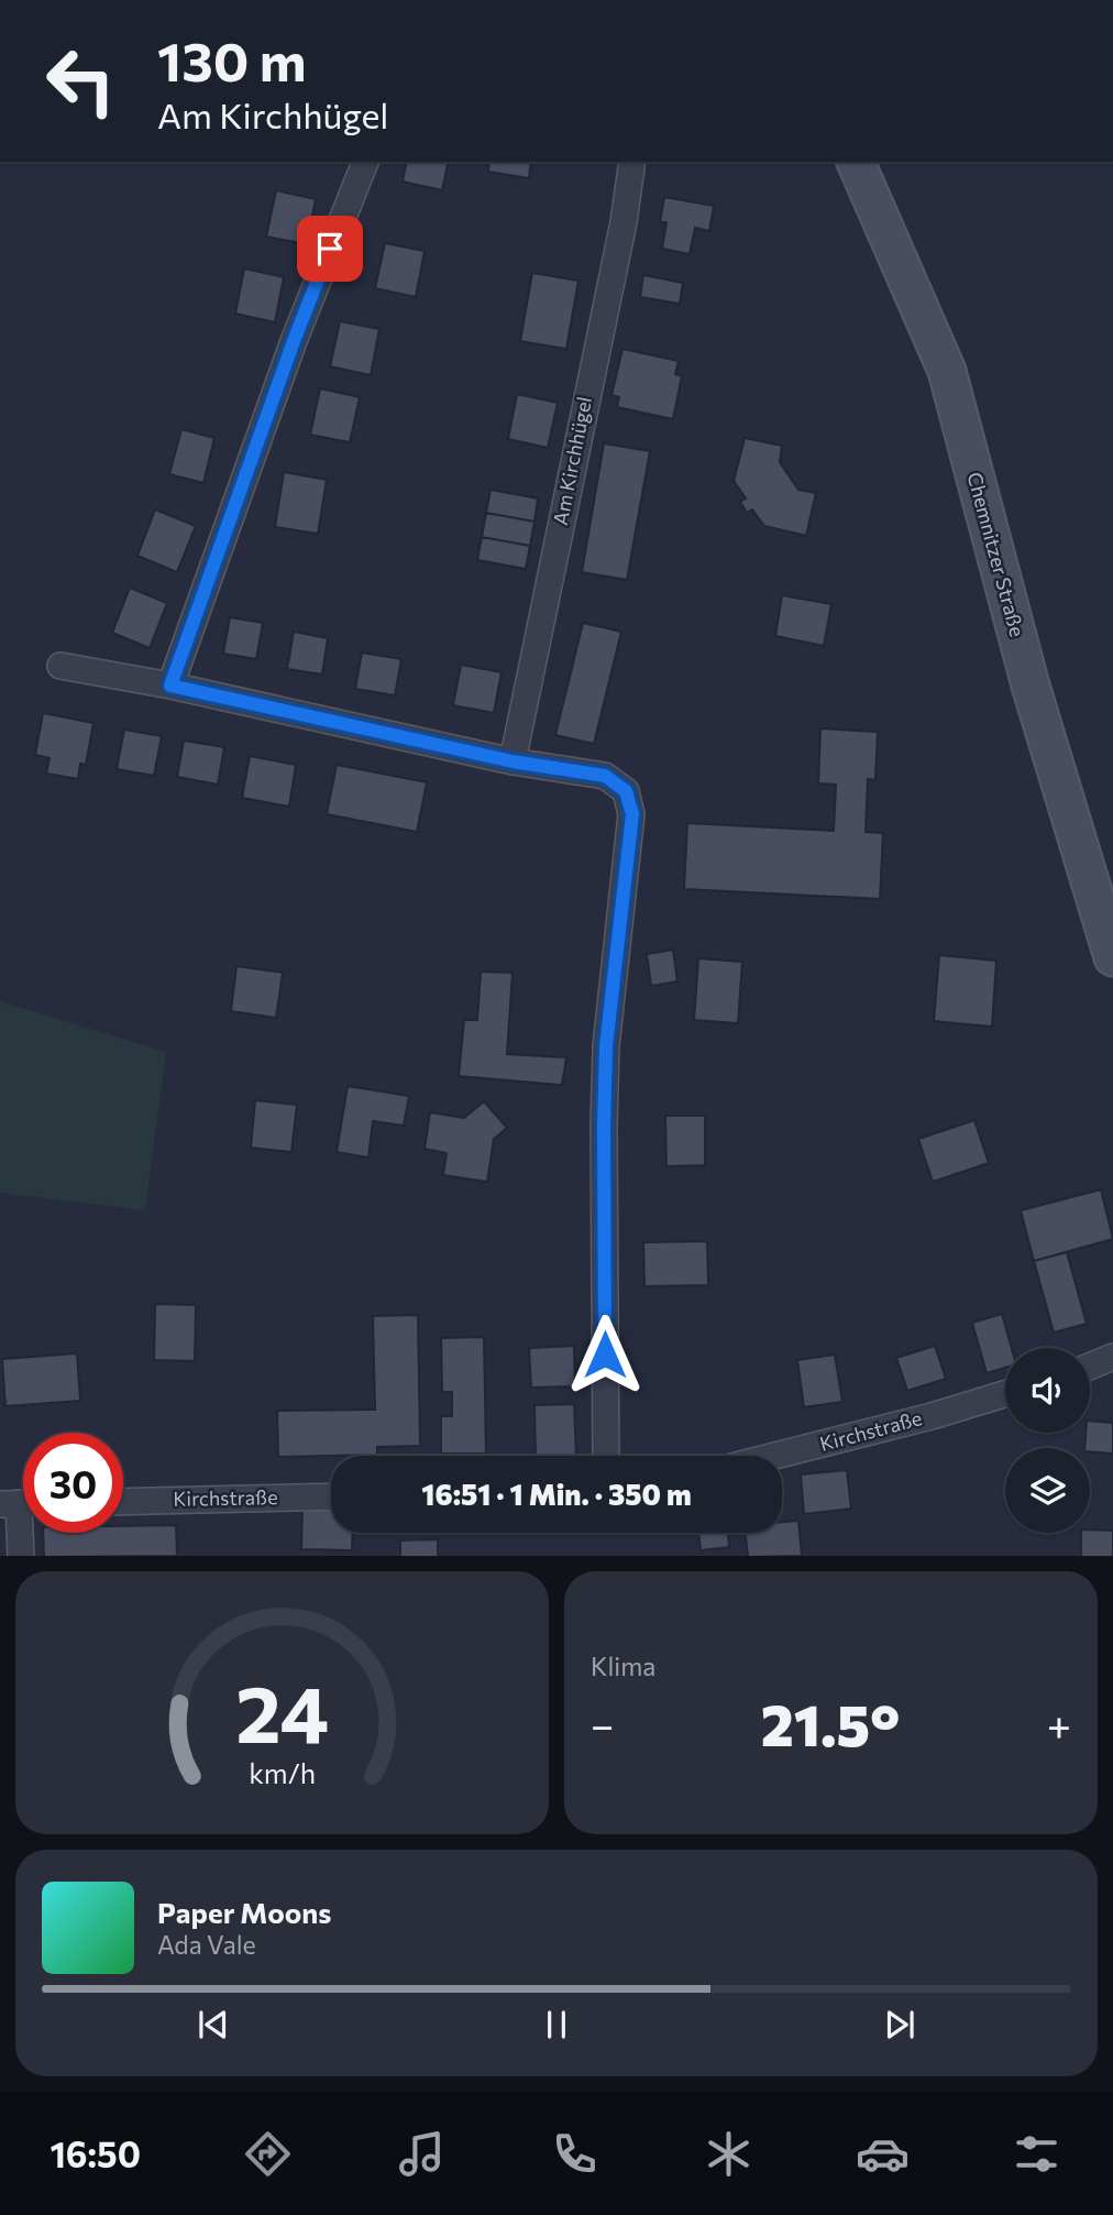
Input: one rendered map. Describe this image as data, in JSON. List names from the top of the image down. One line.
{"streets":{"main road":["Chemnitzer Straße"],"street":["Am Kirchhügel","Kirchstraße"]},"page":{"turn":["130 m","Am Kirchhügel"],"limit":"30","trip":"16:51 · 1 Min. · 350 m","tile":"Klima","heat":["−","21.5°","+"],"song":["Paper Moons","Ada Vale"],"tabs":"16:50","gauge":["24","km/h"]}}
